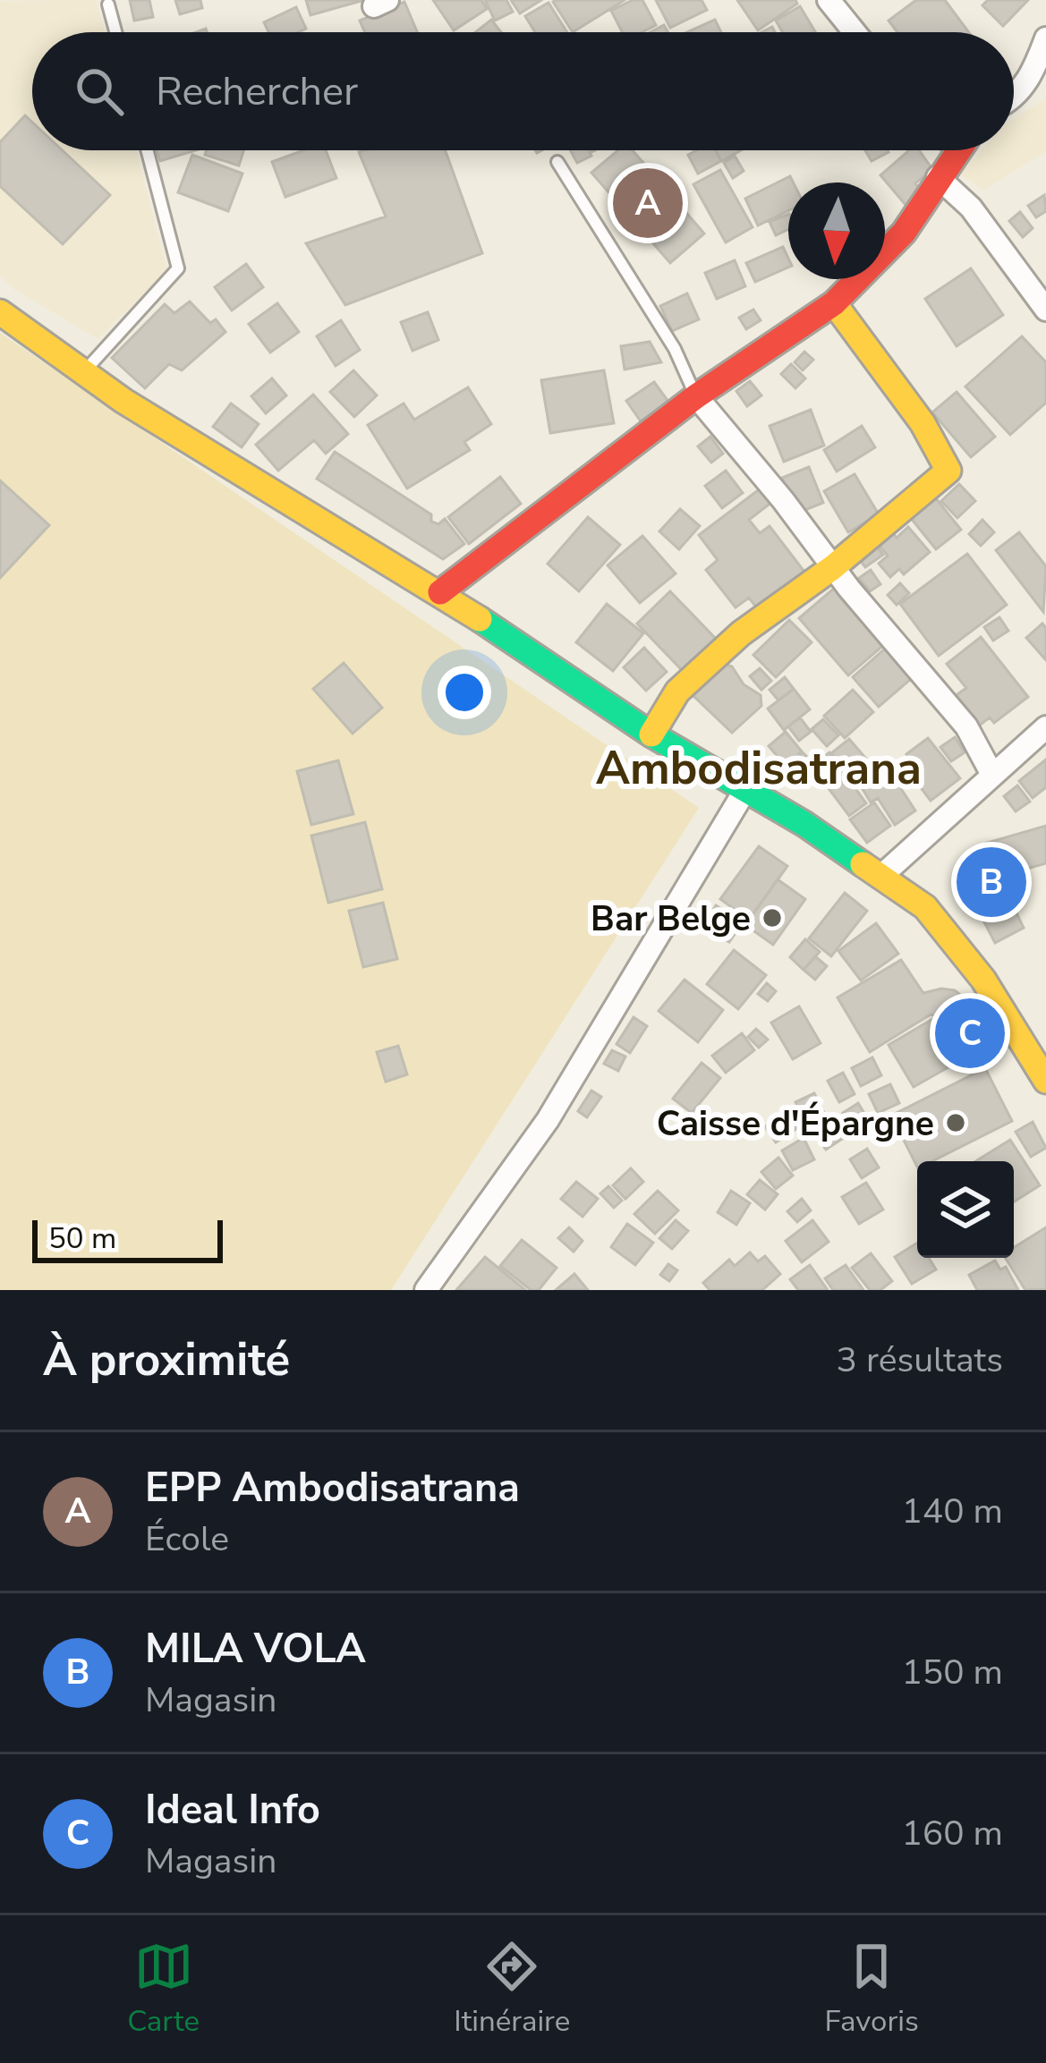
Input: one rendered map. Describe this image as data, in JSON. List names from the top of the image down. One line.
{"districts":["Ambodisatrana"],"places":["Bar Belge","Caisse d'Épargne"],"scale_bar":"50 m","north":"bottom","page":{"search":"Rechercher","pins":["A","B","C"],"scale":"50 m","heading":["À proximité","3 résultats"],"list":[{"mark":"A","name":"EPP Ambodisatrana","note":"École","value":"140 m"},{"mark":"B","name":"MILA VOLA","note":"Magasin","value":"150 m"},{"mark":"C","name":"Ideal Info","note":"Magasin","value":"160 m"}],"nav":["Carte","Itinéraire","Favoris"]}}
